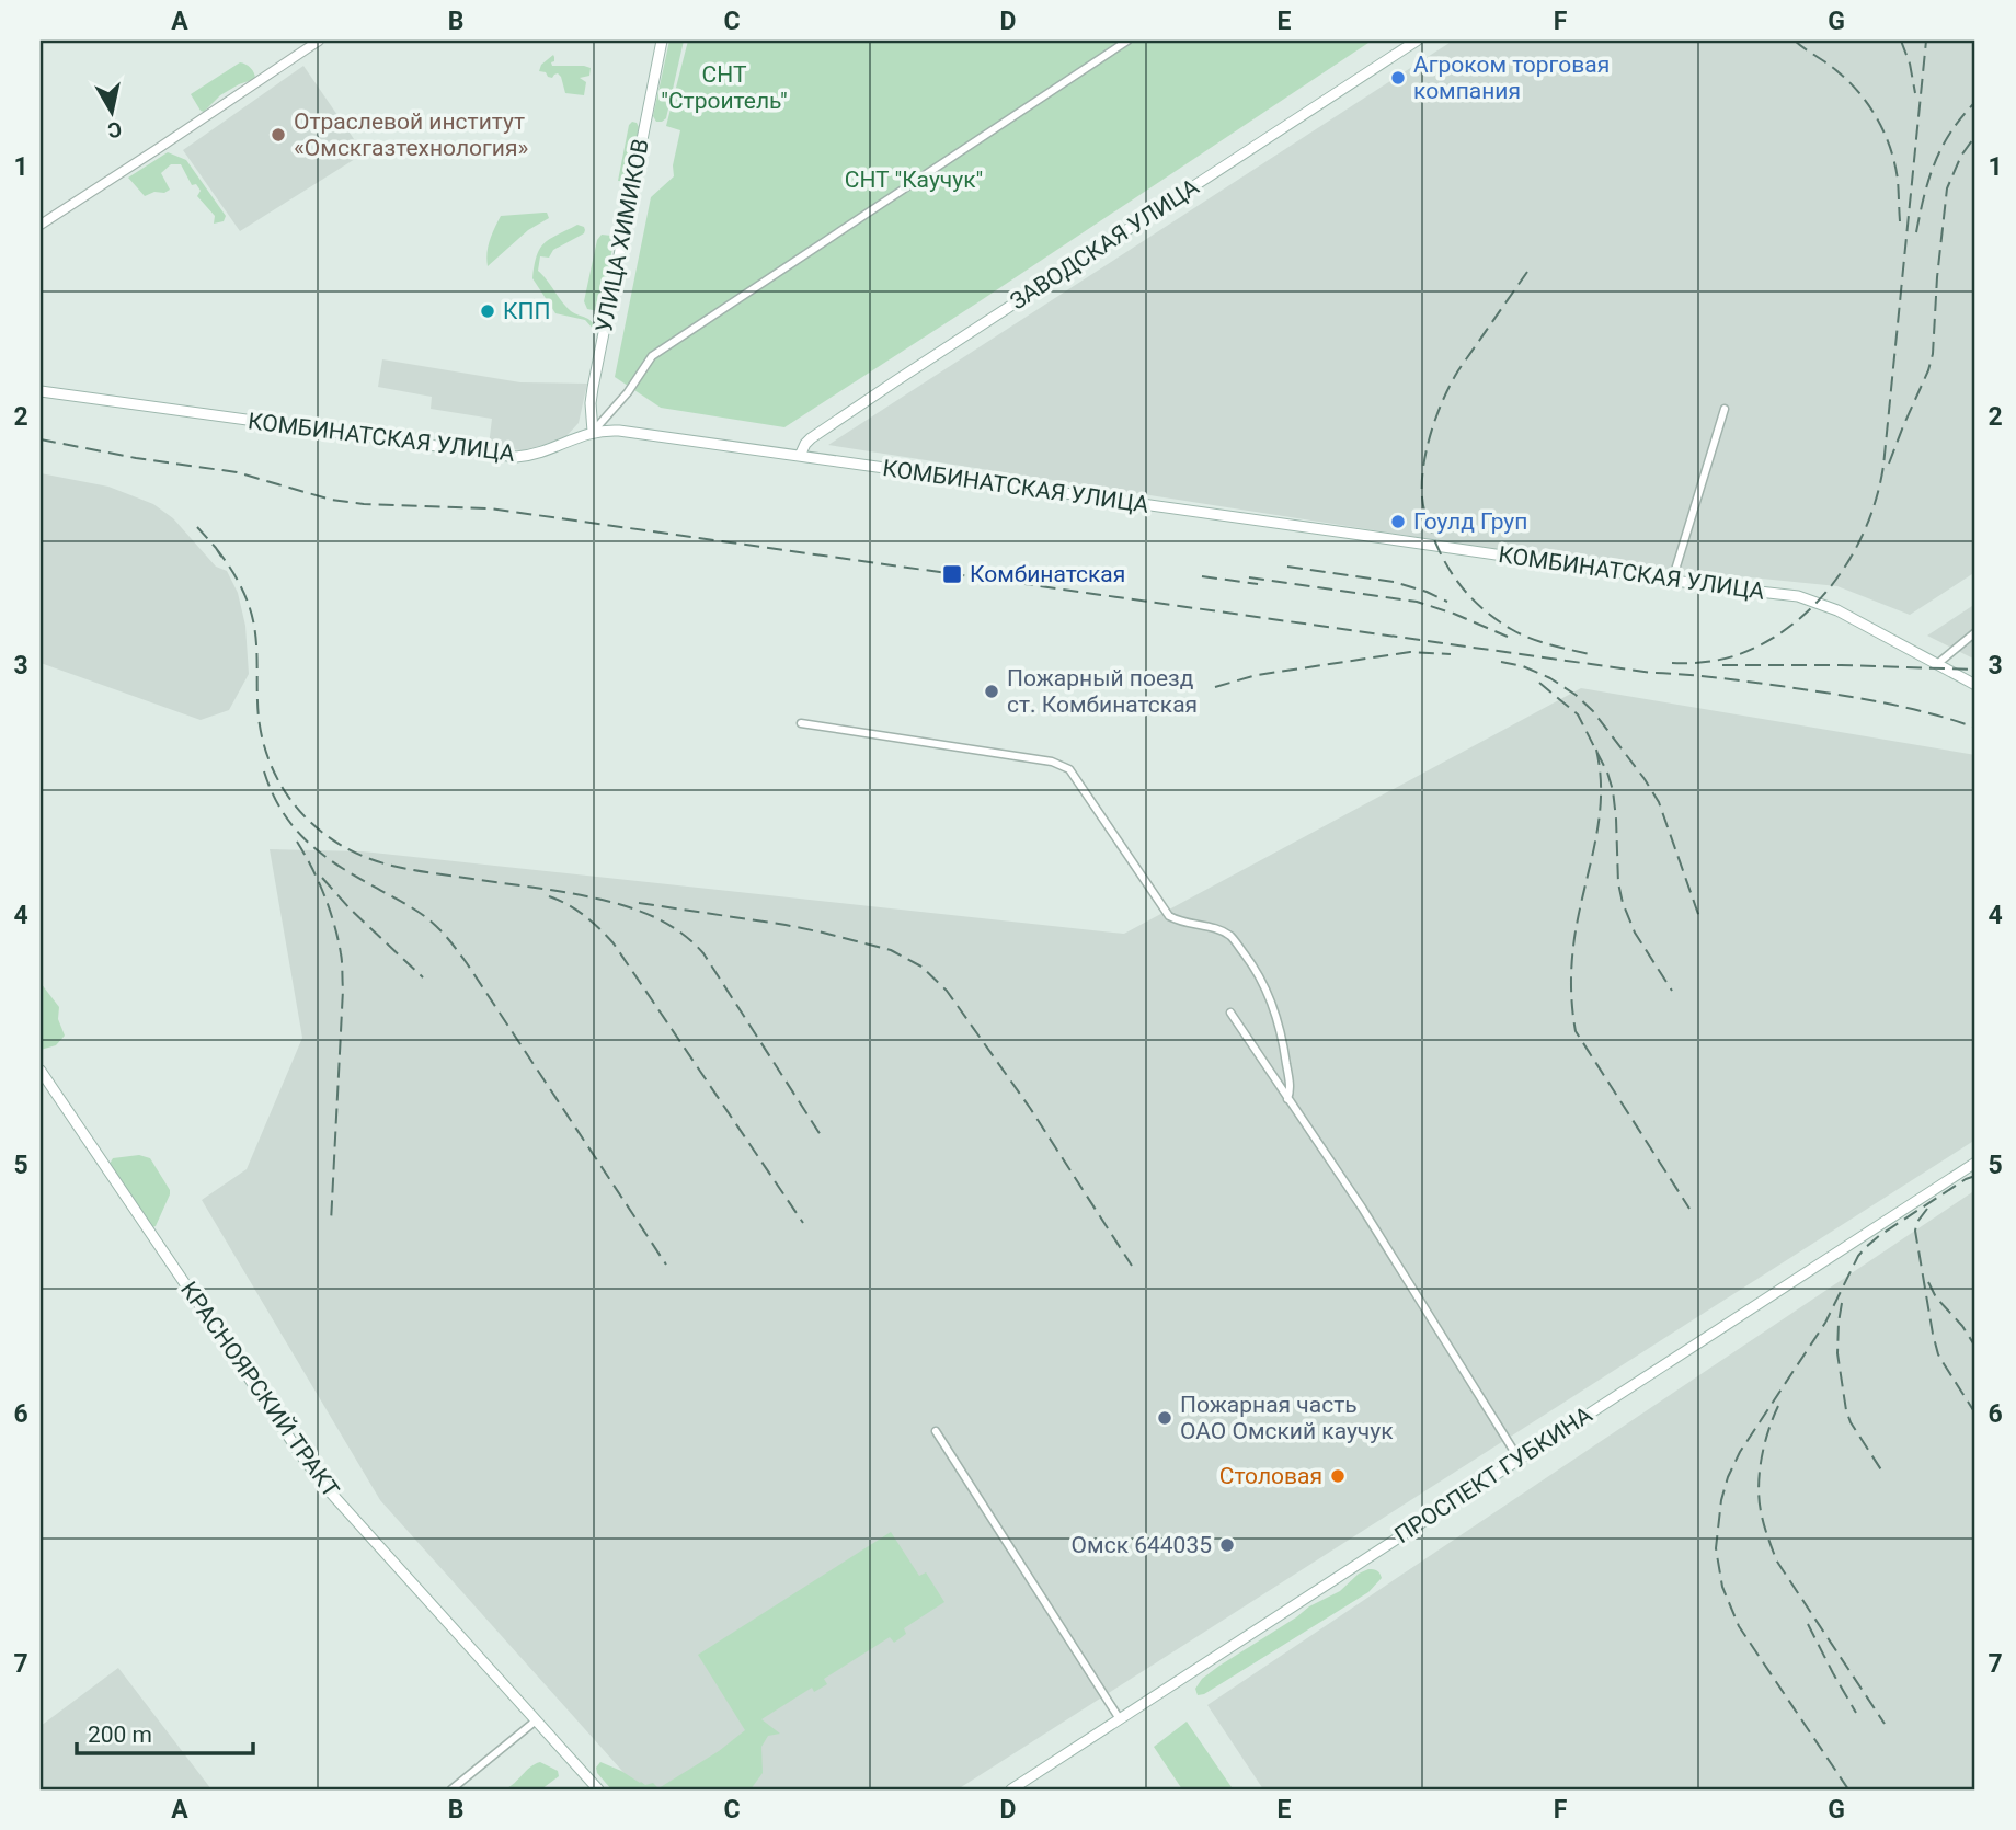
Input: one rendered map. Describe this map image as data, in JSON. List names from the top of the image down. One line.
{"streets":{"main road":["УЛИЦА ХИМИКОВ","ЗАВОДСКАЯ УЛИЦА","КОМБИНАТСКАЯ УЛИЦА","КРАСНОЯРСКИЙ ТРАКТ","ПРОСПЕКТ ГУБКИНА"]},"crossings":[["УЛИЦА ХИМИКОВ","КОМБИНАТСКАЯ УЛИЦА"],["ЗАВОДСКАЯ УЛИЦА","КОМБИНАТСКАЯ УЛИЦА"]],"parks":["СНТ \"Строитель\"","СНТ \"Каучук\""],"places":{"other":["Агроком торговая компания","Отраслевой институт «Омскгазтехнология»","КПП","Гоулд Груп","Пожарный поезд ст. Комбинатская","Пожарная часть ОАО Омский каучук","Столовая","Омск 644035"],"transit":["Комбинатская"]},"scale_bar":"200 m","north":"bottom","grid":{"columns":["A","B","C","D","E","F","G"],"rows":["1","2","3","4","5","6","7"]}}
